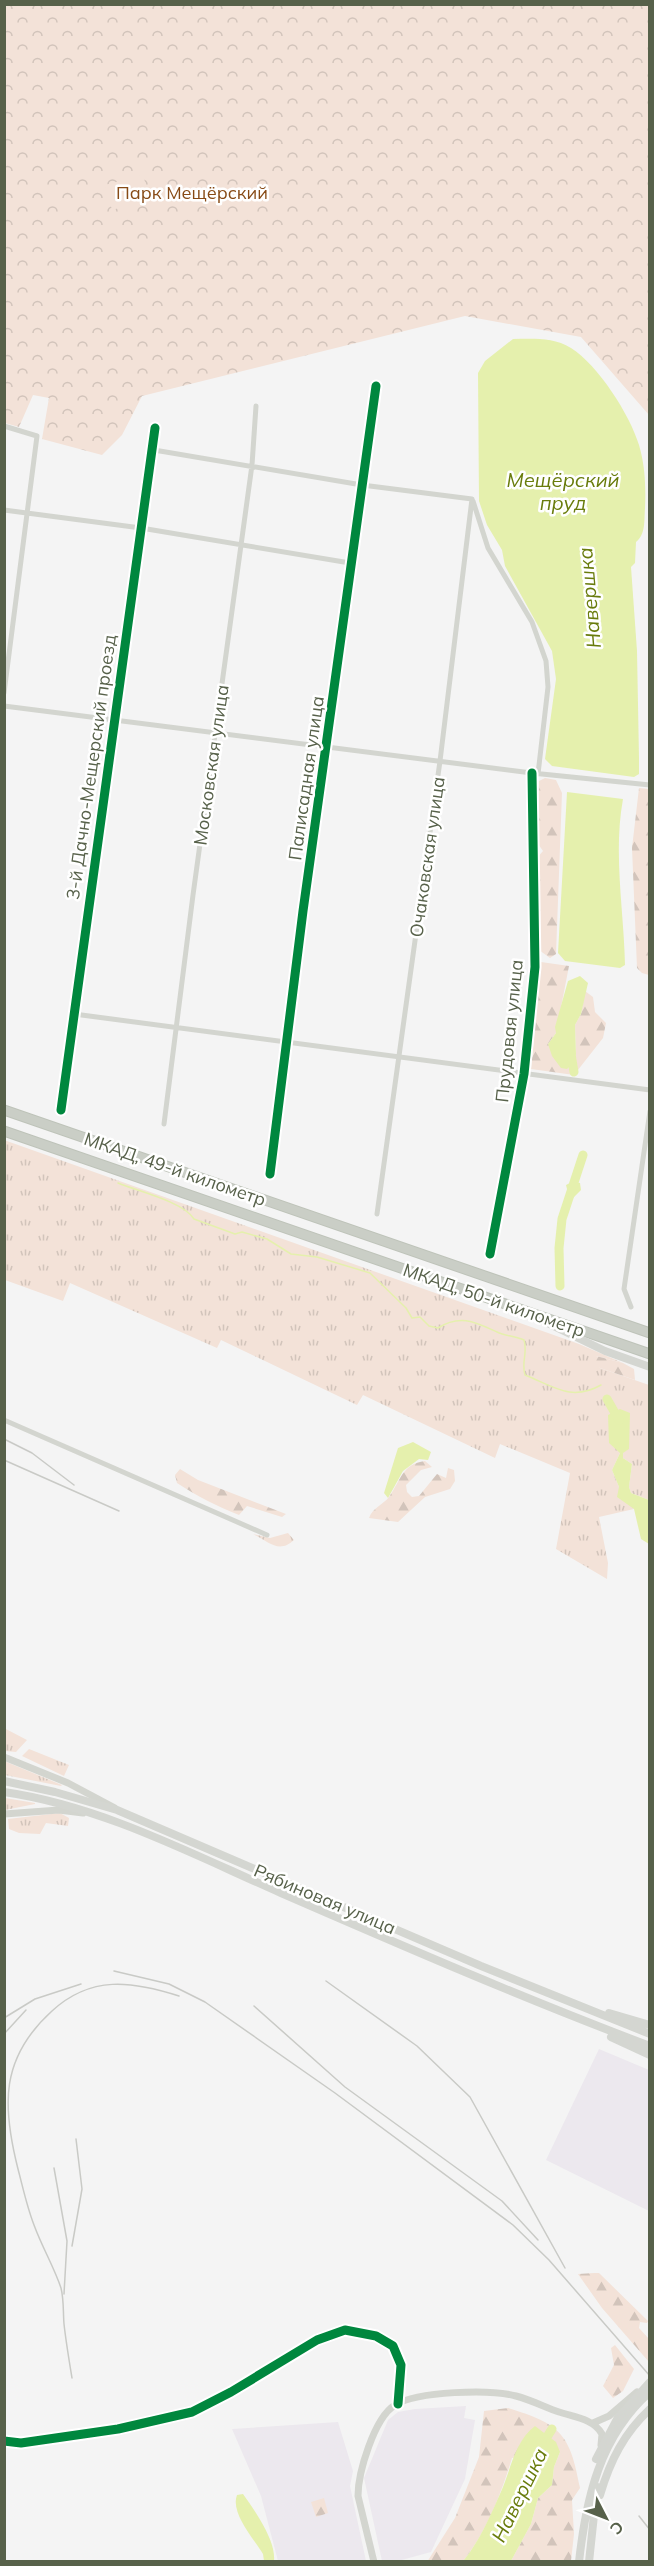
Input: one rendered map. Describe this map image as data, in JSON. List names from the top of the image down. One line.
{"streets":{"highway":["МКАД, 49-й километр","МКАД, 50-й километр"],"main road":["Рябиновая улица"],"street":["Московская улица","3-й Дачно-Мещерский проезд","Палисадная улица","Очаковская улица","Прудовая улица"]},"crossings":[["Очаковская улица","Прудовая улица"],["МКАД, 49-й километр","МКАД, 50-й километр"]],"water":["Мещёрский пруд","Навершка"],"parks":["Парк Мещёрский"],"north":"bottom right"}
